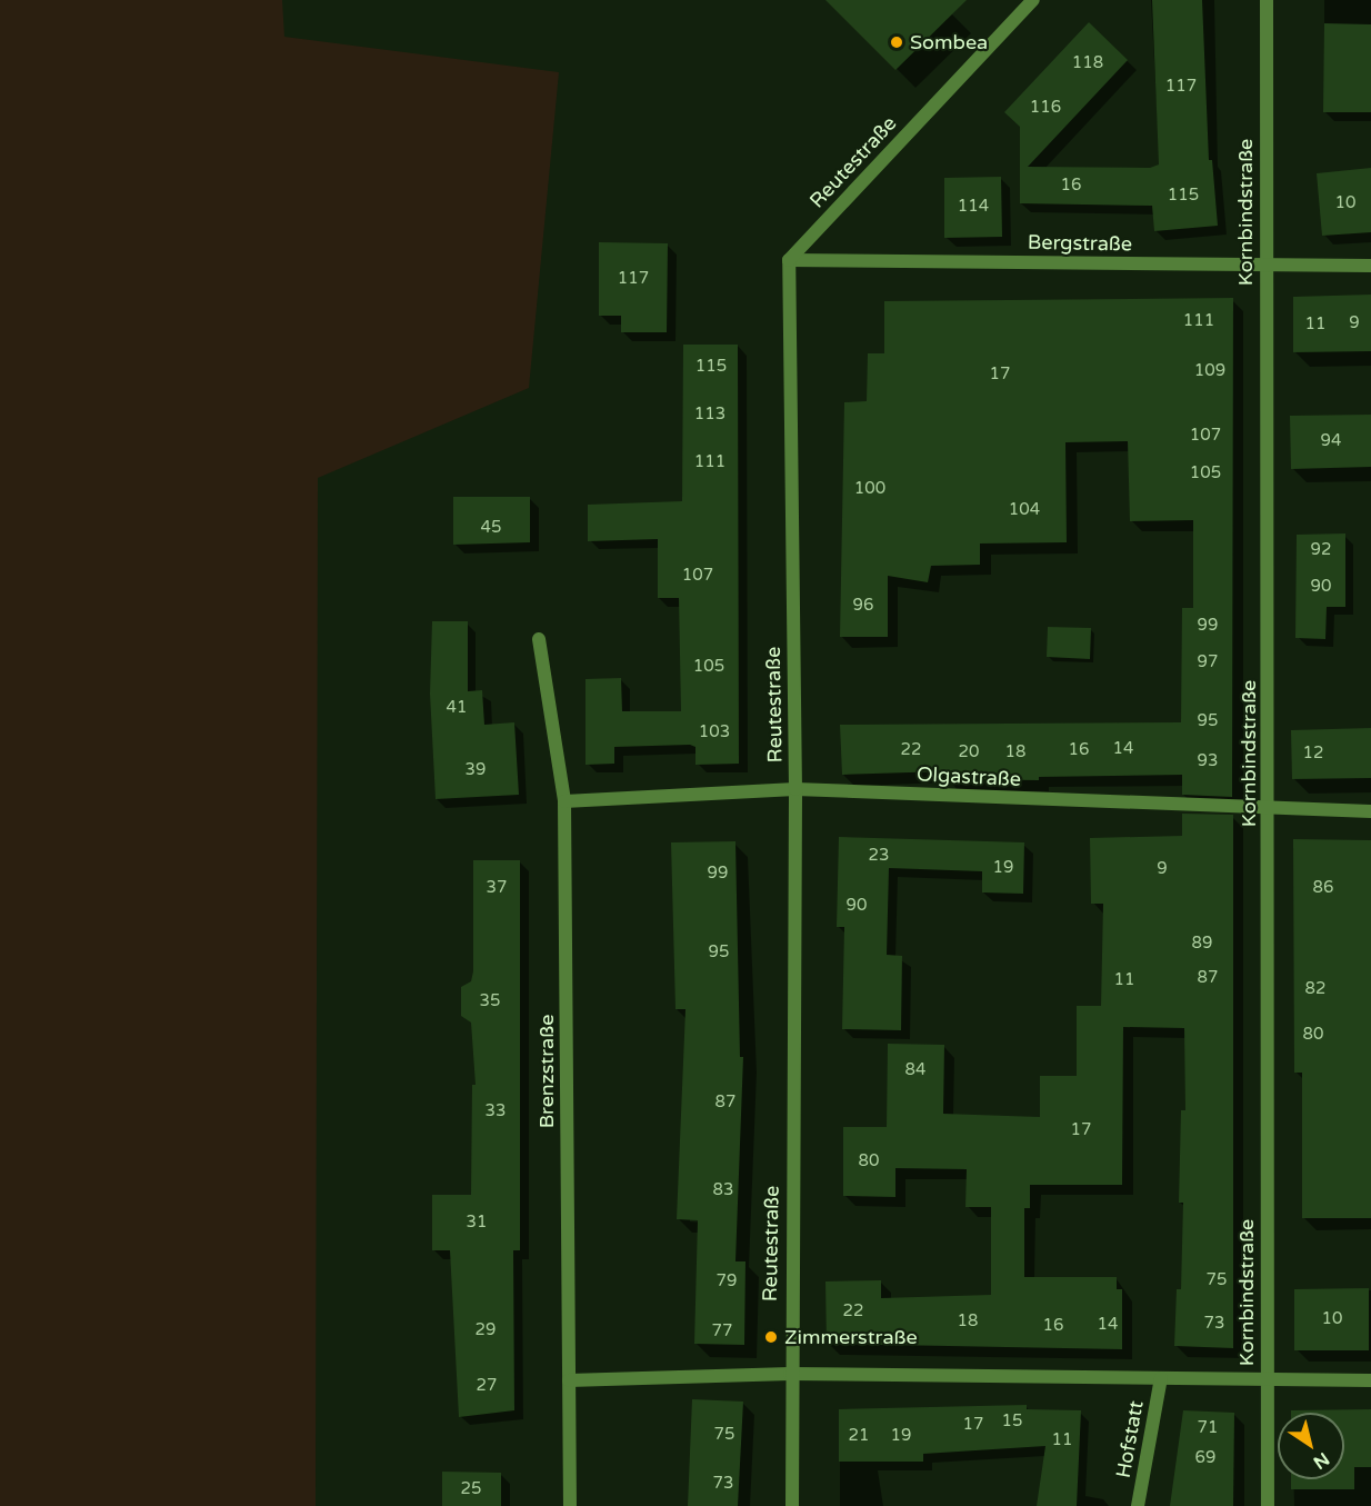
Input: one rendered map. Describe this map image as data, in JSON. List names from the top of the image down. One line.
{"streets":{"street":["Reutestraße","Kornbindstraße","Bergstraße","Olgastraße","Brenzstraße","Hofstatt"]},"crossings":[["Reutestraße","Bergstraße"],["Reutestraße","Olgastraße"],["Kornbindstraße","Bergstraße"],["Kornbindstraße","Olgastraße"],["Olgastraße","Brenzstraße"]],"places":["Sombea","Zimmerstraße"],"house_numbers":["118","117","116","16","115","10","114","117","111","9","11","115","109","17","113","107","94","111","105","100","104","45","92","107","90","96","99","97","105","41","95","103","14","22","16","20","18","12","93","39","23","19","9","99","37","86","90","89","95","87","11","82","35","80","84","87","33","17","80","83","31","75","79","22","10","18","73","14","16","29","77","27","15","17","71","75","21","19","11","69","73","25"],"north":"bottom right"}
